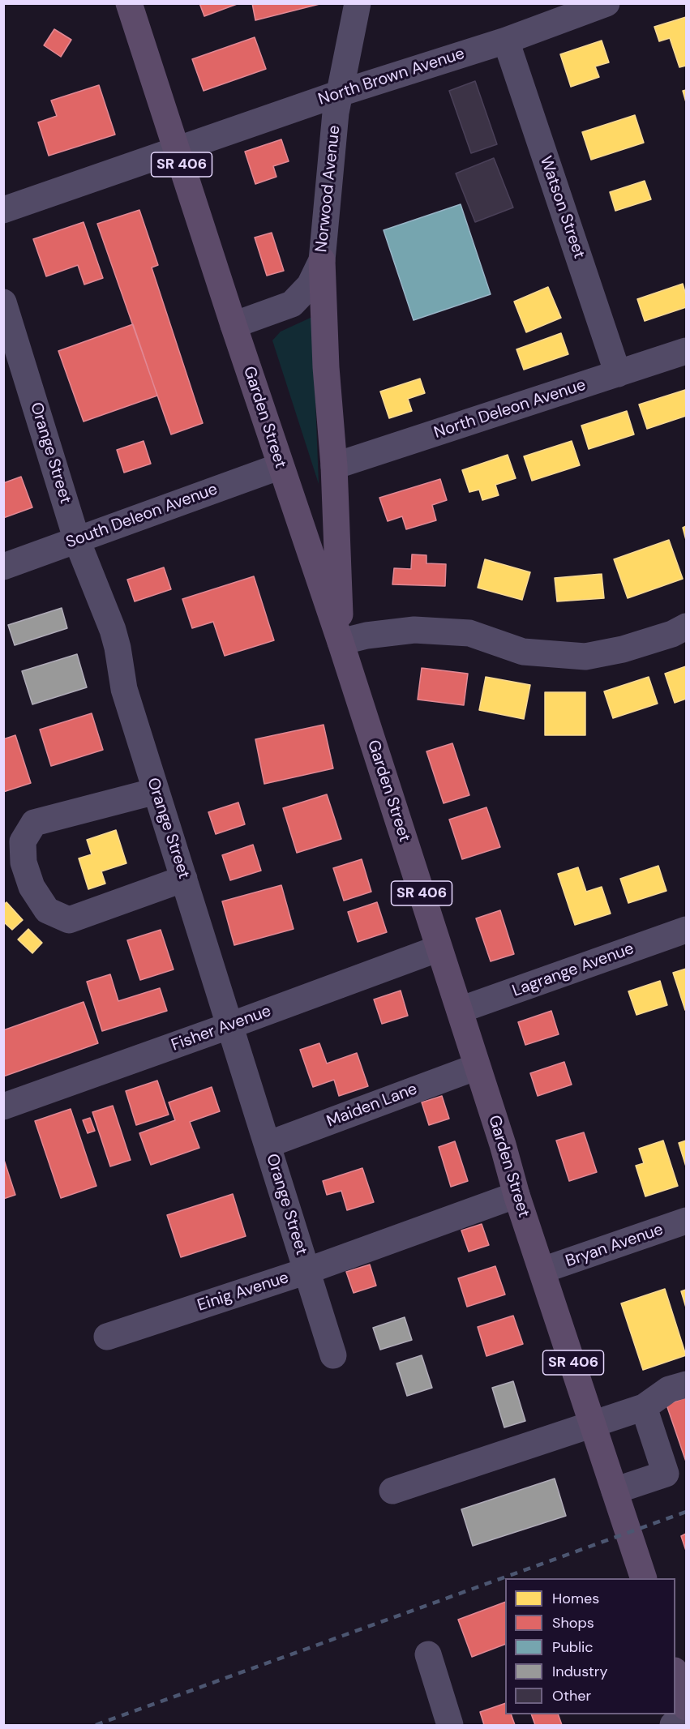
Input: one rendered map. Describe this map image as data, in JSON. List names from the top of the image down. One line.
{"streets":{"main road":["SR 406","Garden Street"],"street":["North Brown Avenue","Norwood Avenue","Watson Street","North Deleon Avenue","Orange Street","South Deleon Avenue","Lagrange Avenue","Fisher Avenue","Maiden Lane","Bryan Avenue","Einig Avenue"]},"crossings":[["North Brown Avenue","Norwood Avenue"],["North Brown Avenue","Watson Street"],["North Brown Avenue","Garden Street"],["Norwood Avenue","Garden Street"],["Watson Street","North Deleon Avenue"],["Garden Street","South Deleon Avenue"],["Garden Street","Lagrange Avenue"],["Garden Street","Fisher Avenue"],["Garden Street","Maiden Lane"],["Garden Street","Bryan Avenue"],["Garden Street","Einig Avenue"],["Orange Street","South Deleon Avenue"],["Orange Street","Fisher Avenue"],["Orange Street","Maiden Lane"],["Orange Street","Einig Avenue"]],"legend":["Homes","Shops","Public","Industry","Other"]}
